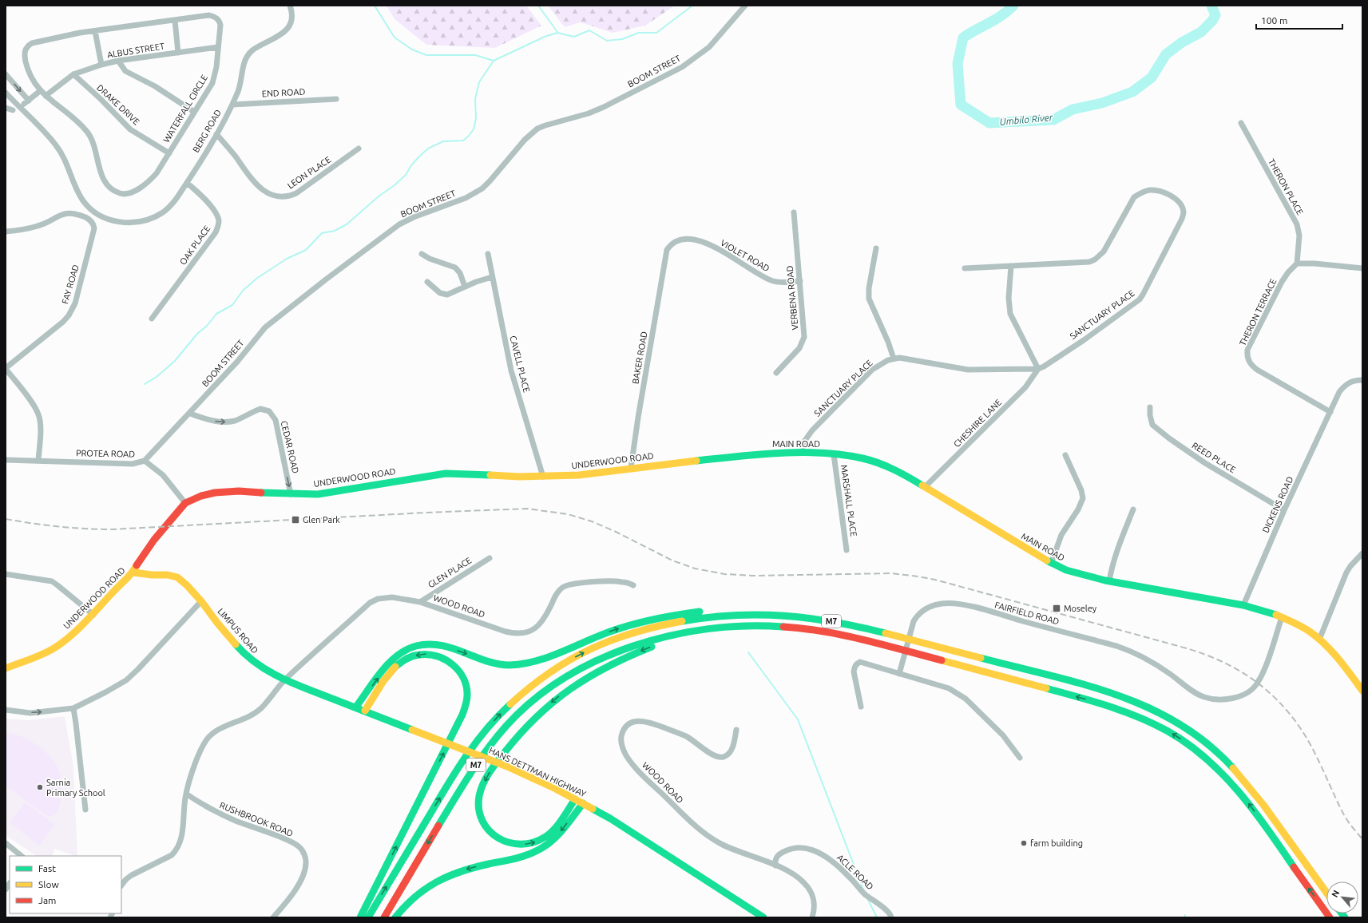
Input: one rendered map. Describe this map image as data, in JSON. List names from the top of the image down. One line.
{"streets":{"main road":["MAIN ROAD","UNDERWOOD ROAD","M7","LIMPUS ROAD","HANS DETTMAN HIGHWAY"],"street":["ALBUS STREET","BOOM STREET","END ROAD","DRAKE DRIVE","WATERFALL CIRCLE","BERG ROAD","LEON PLACE","THERON PLACE","OAK PLACE","VIOLET ROAD","FAY ROAD","VERBENA ROAD","THERON TERRACE","SANCTUARY PLACE","BAKER ROAD","CAVELL PLACE","CHESHIRE LANE","CEDAR ROAD","PROTEA ROAD","REED PLACE","MARSHALL PLACE","DICKENS ROAD","GLEN PLACE","WOOD ROAD","FAIRFIELD ROAD","RUSHBROOK ROAD","ACLE ROAD"]},"crossings":[["ALBUS STREET","DRAKE DRIVE"],["ALBUS STREET","WATERFALL CIRCLE"],["BOOM STREET","CEDAR ROAD"],["BOOM STREET","PROTEA ROAD"],["END ROAD","BERG ROAD"],["DRAKE DRIVE","WATERFALL CIRCLE"],["BERG ROAD","LEON PLACE"],["BERG ROAD","OAK PLACE"],["THERON PLACE","THERON TERRACE"],["VIOLET ROAD","VERBENA ROAD"],["VIOLET ROAD","BAKER ROAD"],["THERON TERRACE","DICKENS ROAD"],["SANCTUARY PLACE","CHESHIRE LANE"],["SANCTUARY PLACE","MAIN ROAD"],["BAKER ROAD","UNDERWOOD ROAD"],["CAVELL PLACE","UNDERWOOD ROAD"],["CHESHIRE LANE","MAIN ROAD"],["MAIN ROAD","UNDERWOOD ROAD"],["MAIN ROAD","MARSHALL PLACE"],["MAIN ROAD","DICKENS ROAD"],["MAIN ROAD","FAIRFIELD ROAD"],["CEDAR ROAD","UNDERWOOD ROAD"],["PROTEA ROAD","UNDERWOOD ROAD"],["REED PLACE","DICKENS ROAD"],["UNDERWOOD ROAD","LIMPUS ROAD"],["GLEN PLACE","WOOD ROAD"],["WOOD ROAD","LIMPUS ROAD"],["WOOD ROAD","HANS DETTMAN HIGHWAY"],["WOOD ROAD","ACLE ROAD"],["LIMPUS ROAD","HANS DETTMAN HIGHWAY"]],"water":["Umbilo River"],"places":{"transit":["Glen Park","Moseley"],"other":["Sarnia Primary School","farm building"]},"legend":["Fast","Slow","Jam"],"scale_bar":"100 m","north":"top left"}
